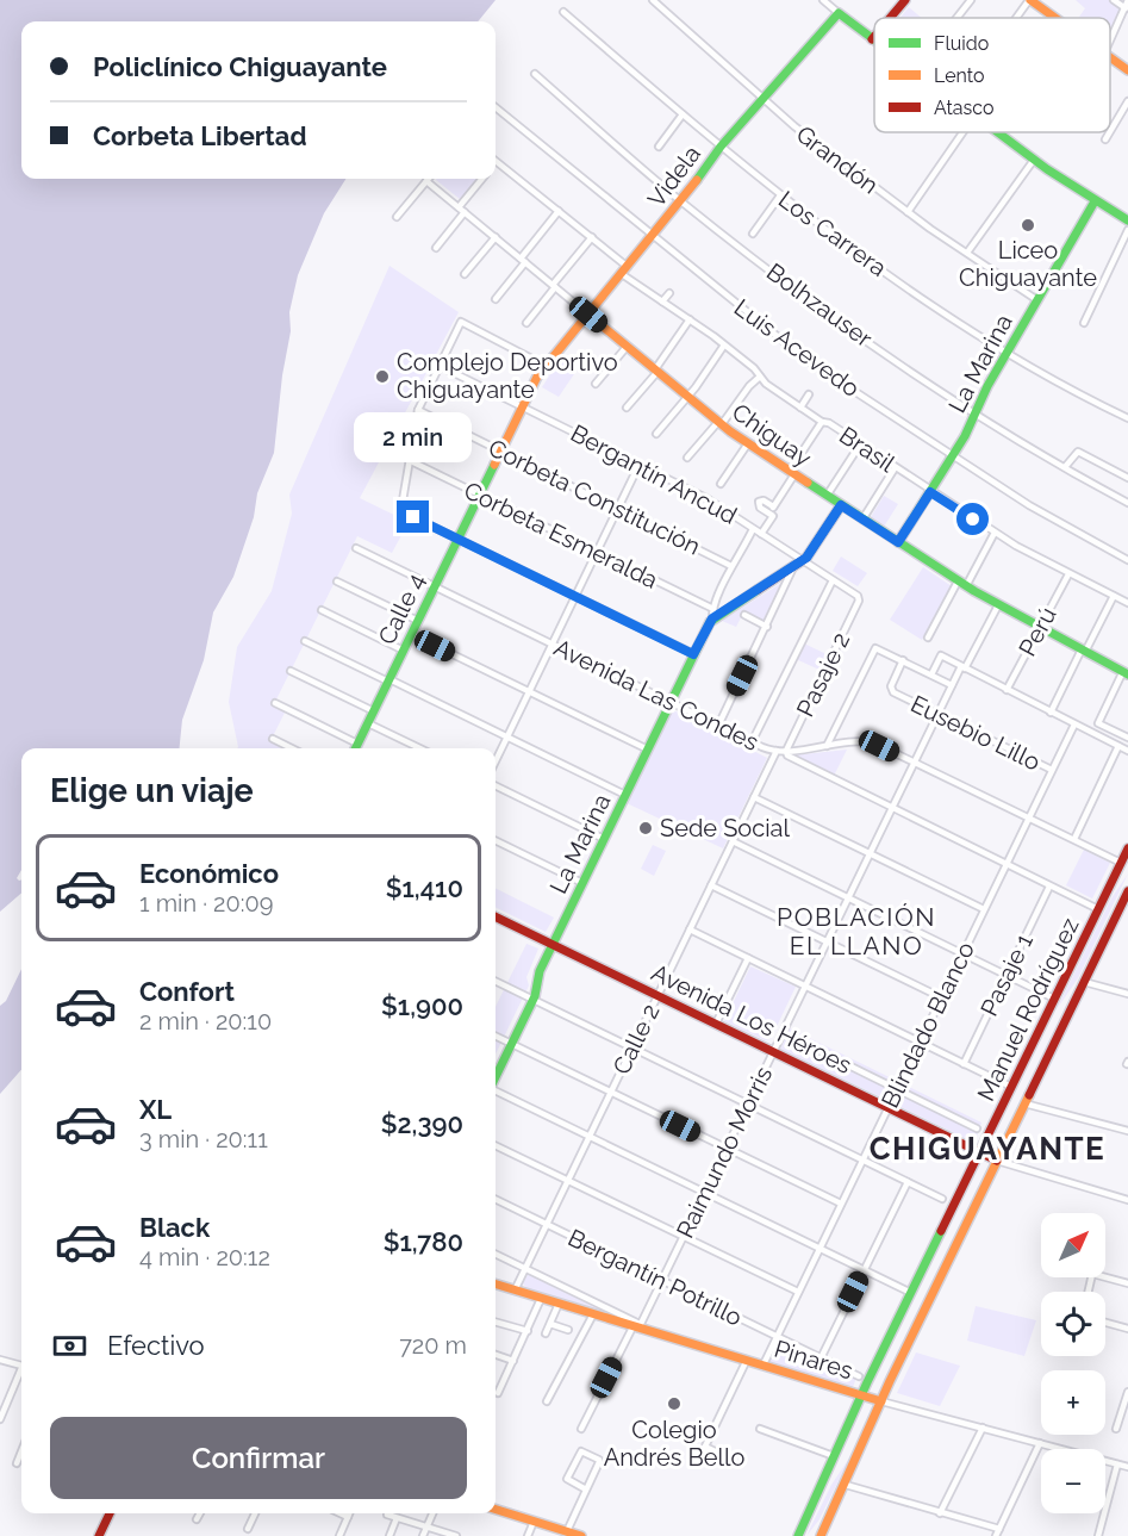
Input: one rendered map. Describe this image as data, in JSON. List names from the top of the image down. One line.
{"streets":{"street":["Grandón","Videla","Los Carrera","Bolhzauser","Luis Acevedo","La Marina","Chiguay","Brasil","Bergantín Ancud","Corbeta Constitución","Corbeta Esmeralda","Calle 4","Perú","Pasaje 2","Avenida Las Condes","Eusebio Lillo","Pasaje 1","Manuel Rodríguez","Avenida Los Héroes","Blindado Blanco","Calle 2","Raimundo Morris","Bergantín Potrillo","Pinares"]},"crossings":[["Grandón","Videla"],["Grandón","La Marina"],["Videla","Los Carrera"],["Videla","Bolhzauser"],["Videla","Luis Acevedo"],["Videla","Chiguay"],["Videla","Brasil"],["Videla","Calle 4"],["Los Carrera","La Marina"],["Bolhzauser","La Marina"],["Luis Acevedo","La Marina"],["La Marina","Chiguay"],["La Marina","Brasil"],["La Marina","Bergantín Ancud"],["La Marina","Corbeta Constitución"],["La Marina","Corbeta Esmeralda"],["La Marina","Avenida Las Condes"],["La Marina","Avenida Los Héroes"],["Chiguay","Perú"],["Chiguay","Raimundo Morris"],["Brasil","Perú"],["Bergantín Ancud","Calle 4"],["Bergantín Ancud","Pasaje 2"],["Corbeta Constitución","Calle 4"],["Corbeta Esmeralda","Calle 4"],["Calle 4","Avenida Las Condes"],["Pasaje 2","Avenida Las Condes"],["Pasaje 2","Eusebio Lillo"],["Pasaje 2","Raimundo Morris"],["Avenida Las Condes","Manuel Rodríguez"],["Avenida Las Condes","Blindado Blanco"],["Avenida Las Condes","Calle 2"],["Avenida Las Condes","Raimundo Morris"],["Eusebio Lillo","Blindado Blanco"],["Eusebio Lillo","Raimundo Morris"],["Manuel Rodríguez","Avenida Los Héroes"],["Manuel Rodríguez","Pinares"],["Avenida Los Héroes","Blindado Blanco"],["Avenida Los Héroes","Calle 2"],["Avenida Los Héroes","Raimundo Morris"],["Blindado Blanco","Bergantín Potrillo"],["Blindado Blanco","Pinares"],["Calle 2","Bergantín Potrillo"],["Calle 2","Pinares"],["Raimundo Morris","Bergantín Potrillo"],["Raimundo Morris","Pinares"]],"districts":["POBLACIÓN EL LLANO","CHIGUAYANTE"],"places":["Liceo Chiguayante","Complejo Deportivo Chiguayante","Sede Social","Colegio Andrés Bello"],"legend":["Fluido","Lento","Atasco"],"north":"top right","page":{"banner":["Policlínico Chiguayante","Corbeta Libertad"],"bubble":"2 min","heading":"Elige un viaje","list":[{"name":"Económico","note":"1 min · 20:09","value":"$1,410"},{"name":"Confort","note":"2 min · 20:10","value":"$1,900"},{"name":"XL","note":"3 min · 20:11","value":"$2,390"},{"name":"Black","note":"4 min · 20:12","value":"$1,780"}],"map_buttons":["+","−"],"pay":["Efectivo","720 m"],"buttons":"Confirmar"}}
